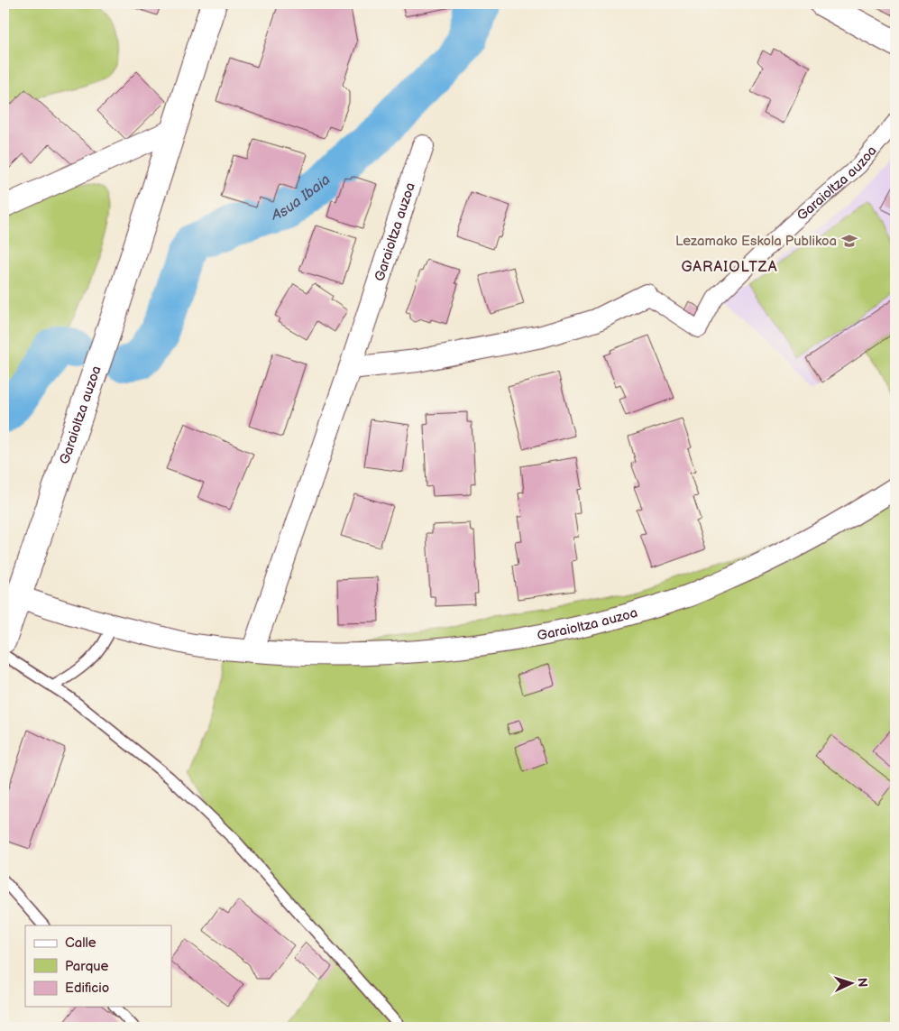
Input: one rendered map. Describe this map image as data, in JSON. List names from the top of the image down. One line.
{"streets":{"street":["Garaioltza auzoa"]},"districts":["GARAIOLTZA"],"water":["Asua Ibaia"],"places":{"school or university":["Lezamako Eskola Publikoa"]},"legend":["Calle","Parque","Edificio"],"north":"right"}
